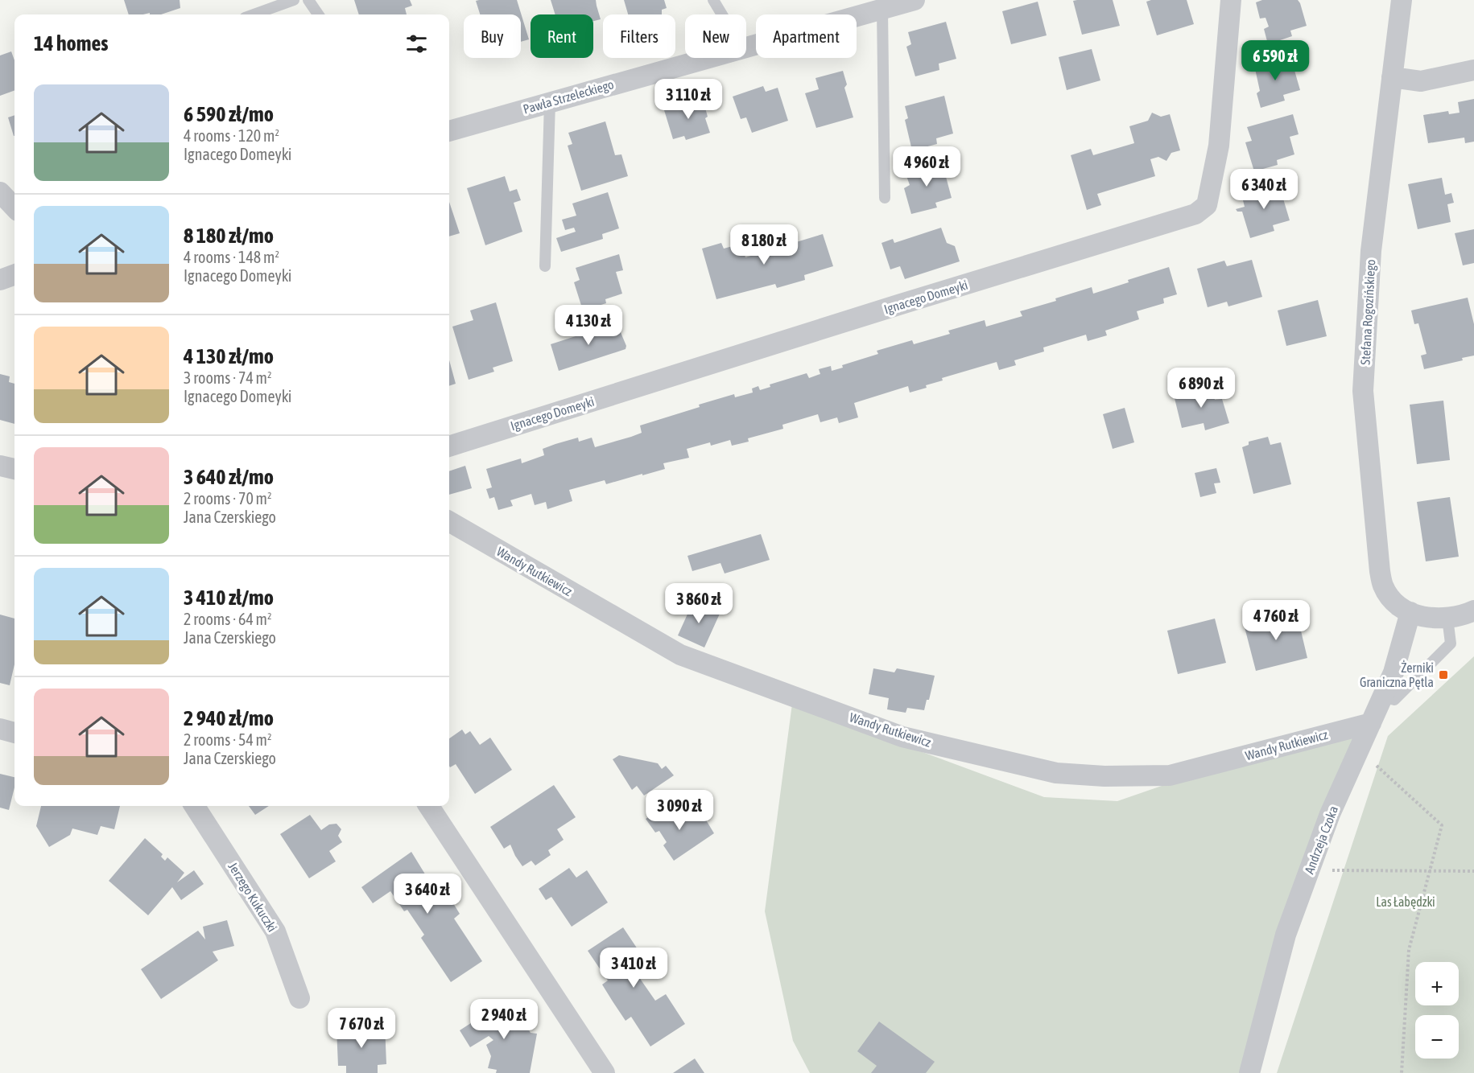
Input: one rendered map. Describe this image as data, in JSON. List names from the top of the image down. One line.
{"streets":{"street":["Pawła Strzeleckiego","Ignacego Domeyki","Stefana Rogozińskiego","Wandy Rutkiewicz","Andrzeja Czoka","Jerzego Kukuczki"]},"crossings":[["Stefana Rogozińskiego","Andrzeja Czoka"],["Wandy Rutkiewicz","Andrzeja Czoka"]],"parks":["Las Łabędzki"],"places":{"transit":["Żerniki Graniczna Pętla"]},"page":{"chip":["Buy","Rent","Filters","New","Apartment"],"heading":"14 homes","price":["6 590 zł","3 110 zł","4 960 zł","6 340 zł","8 180 zł","4 130 zł","6 890 zł","3 860 zł","4 760 zł","3 090 zł","3 640 zł","3 410 zł","2 940 zł","7 670 zł"],"list":[{"name":"6 590 zł/mo","note":"4 rooms · 120 m² · Ignacego Domeyki"},{"name":"8 180 zł/mo","note":"4 rooms · 148 m² · Ignacego Domeyki"},{"name":"4 130 zł/mo","note":"3 rooms · 74 m² · Ignacego Domeyki"},{"name":"3 640 zł/mo","note":"2 rooms · 70 m² · Jana Czerskiego"},{"name":"3 410 zł/mo","note":"2 rooms · 64 m² · Jana Czerskiego"},{"name":"2 940 zł/mo","note":"2 rooms · 54 m² · Jana Czerskiego"}],"map_buttons":["+","−"]}}
